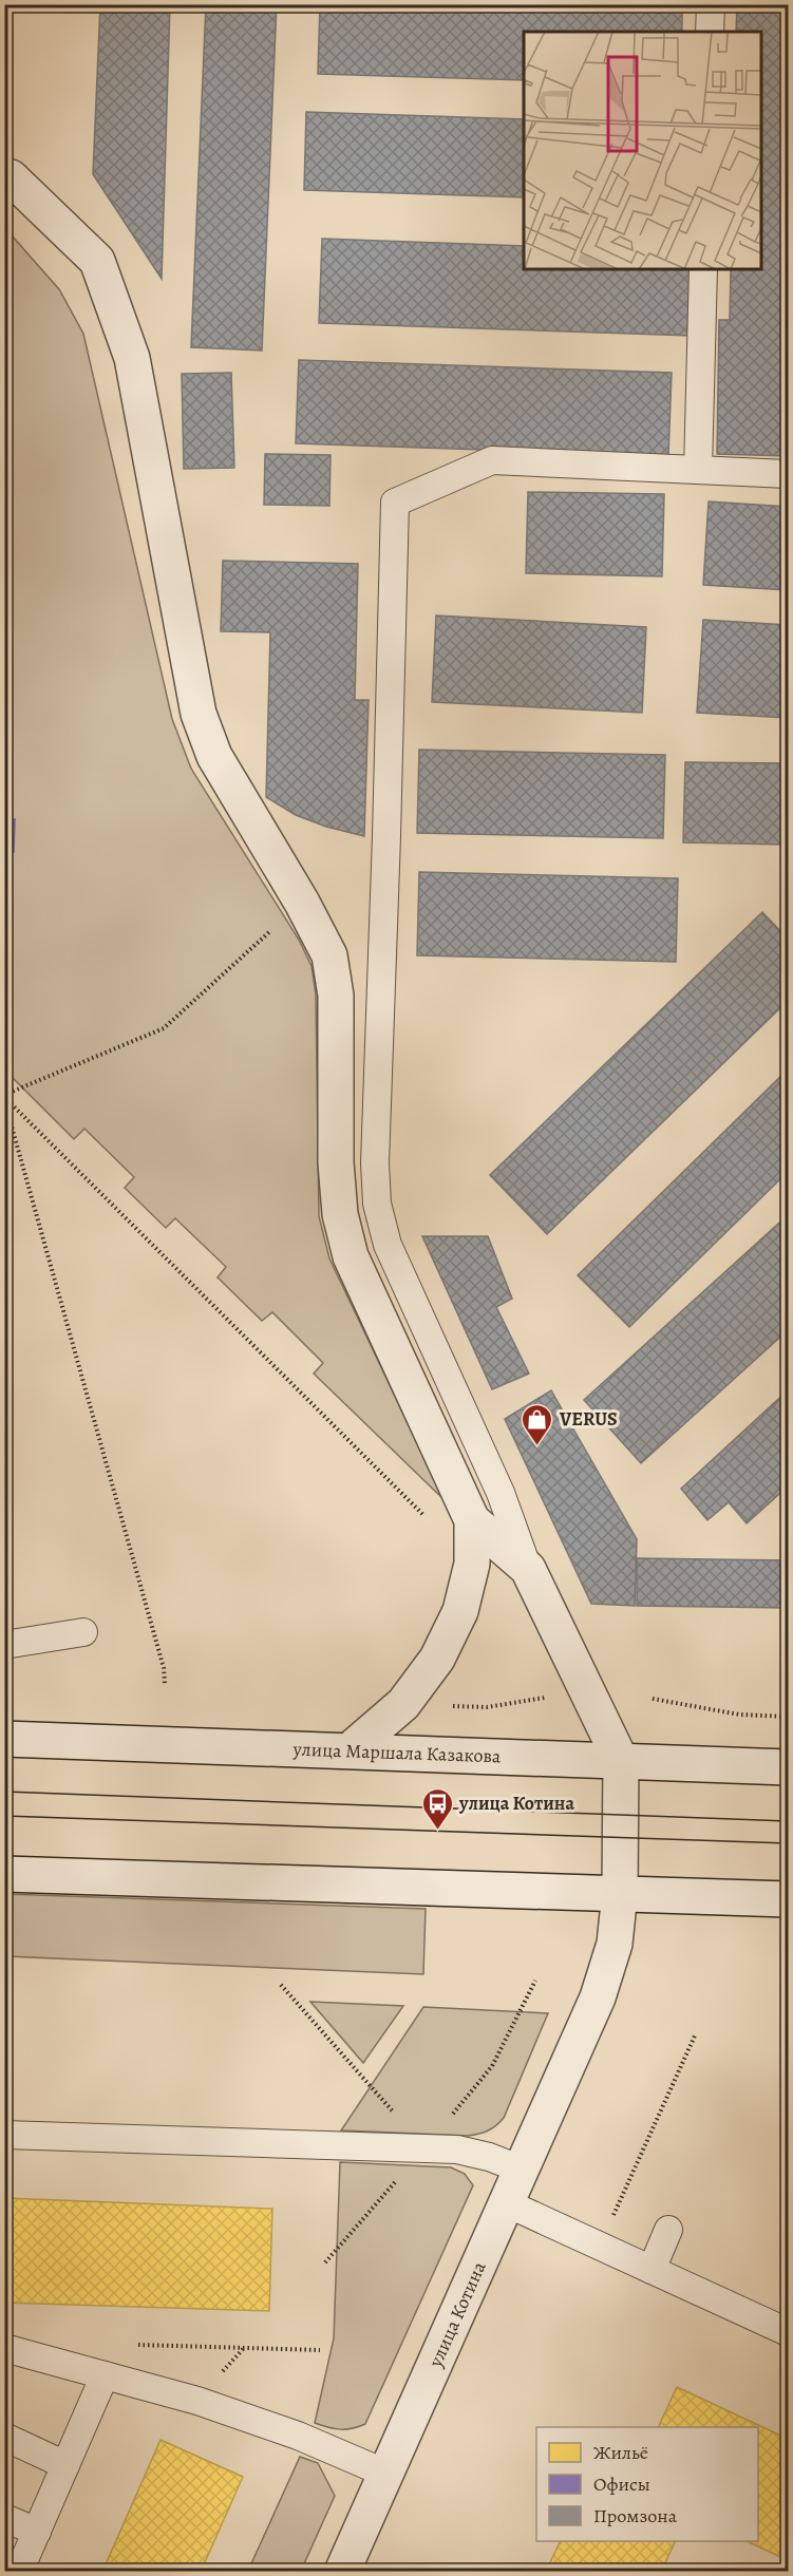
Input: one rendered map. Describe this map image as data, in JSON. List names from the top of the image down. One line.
{"streets":{"street":["улица Маршала Казакова","улица Котина"]},"crossings":[["улица Маршала Казакова","улица Котина"]],"places":{"shop":["VERUS"],"bus stop":["улица Котина"]},"legend":["Жильё","Офисы","Промзона"]}
